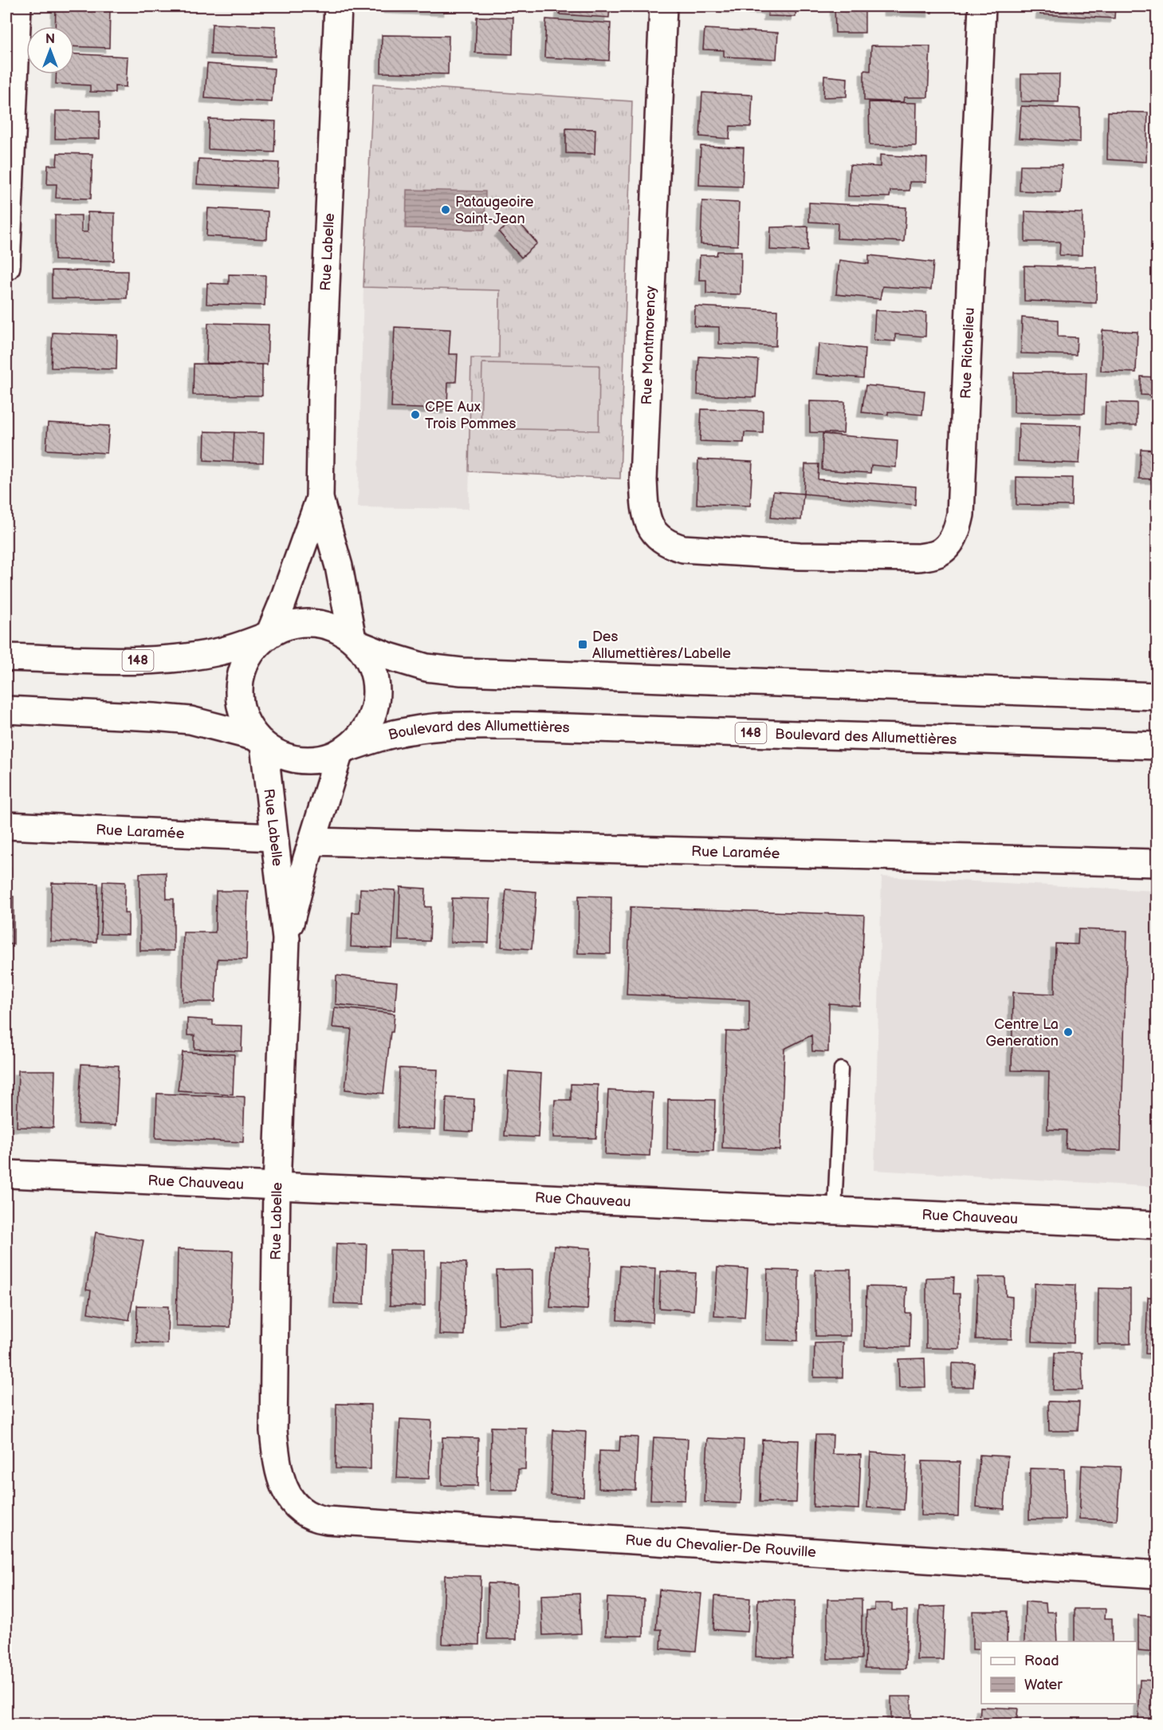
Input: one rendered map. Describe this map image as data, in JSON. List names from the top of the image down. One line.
{"streets":{"main road":["Rue Labelle","Rue Montmorency","Rue Richelieu","148","Boulevard des Allumettières","Rue Laramée","Rue Chauveau","Rue du Chevalier-De Rouville"]},"crossings":[["Rue Labelle","148"],["Rue Labelle","Boulevard des Allumettières"],["Rue Labelle","Rue Laramée"],["Rue Labelle","Rue Chauveau"],["Rue Labelle","Rue du Chevalier-De Rouville"],["Rue Montmorency","Rue Richelieu"],["148","Boulevard des Allumettières"]],"places":{"other":["Pataugeoire Saint-Jean","CPE Aux Trois Pommes","Centre La Generation"],"transit":["Des Allumettières/Labelle"]},"legend":["Road","Water"],"north":"top"}
